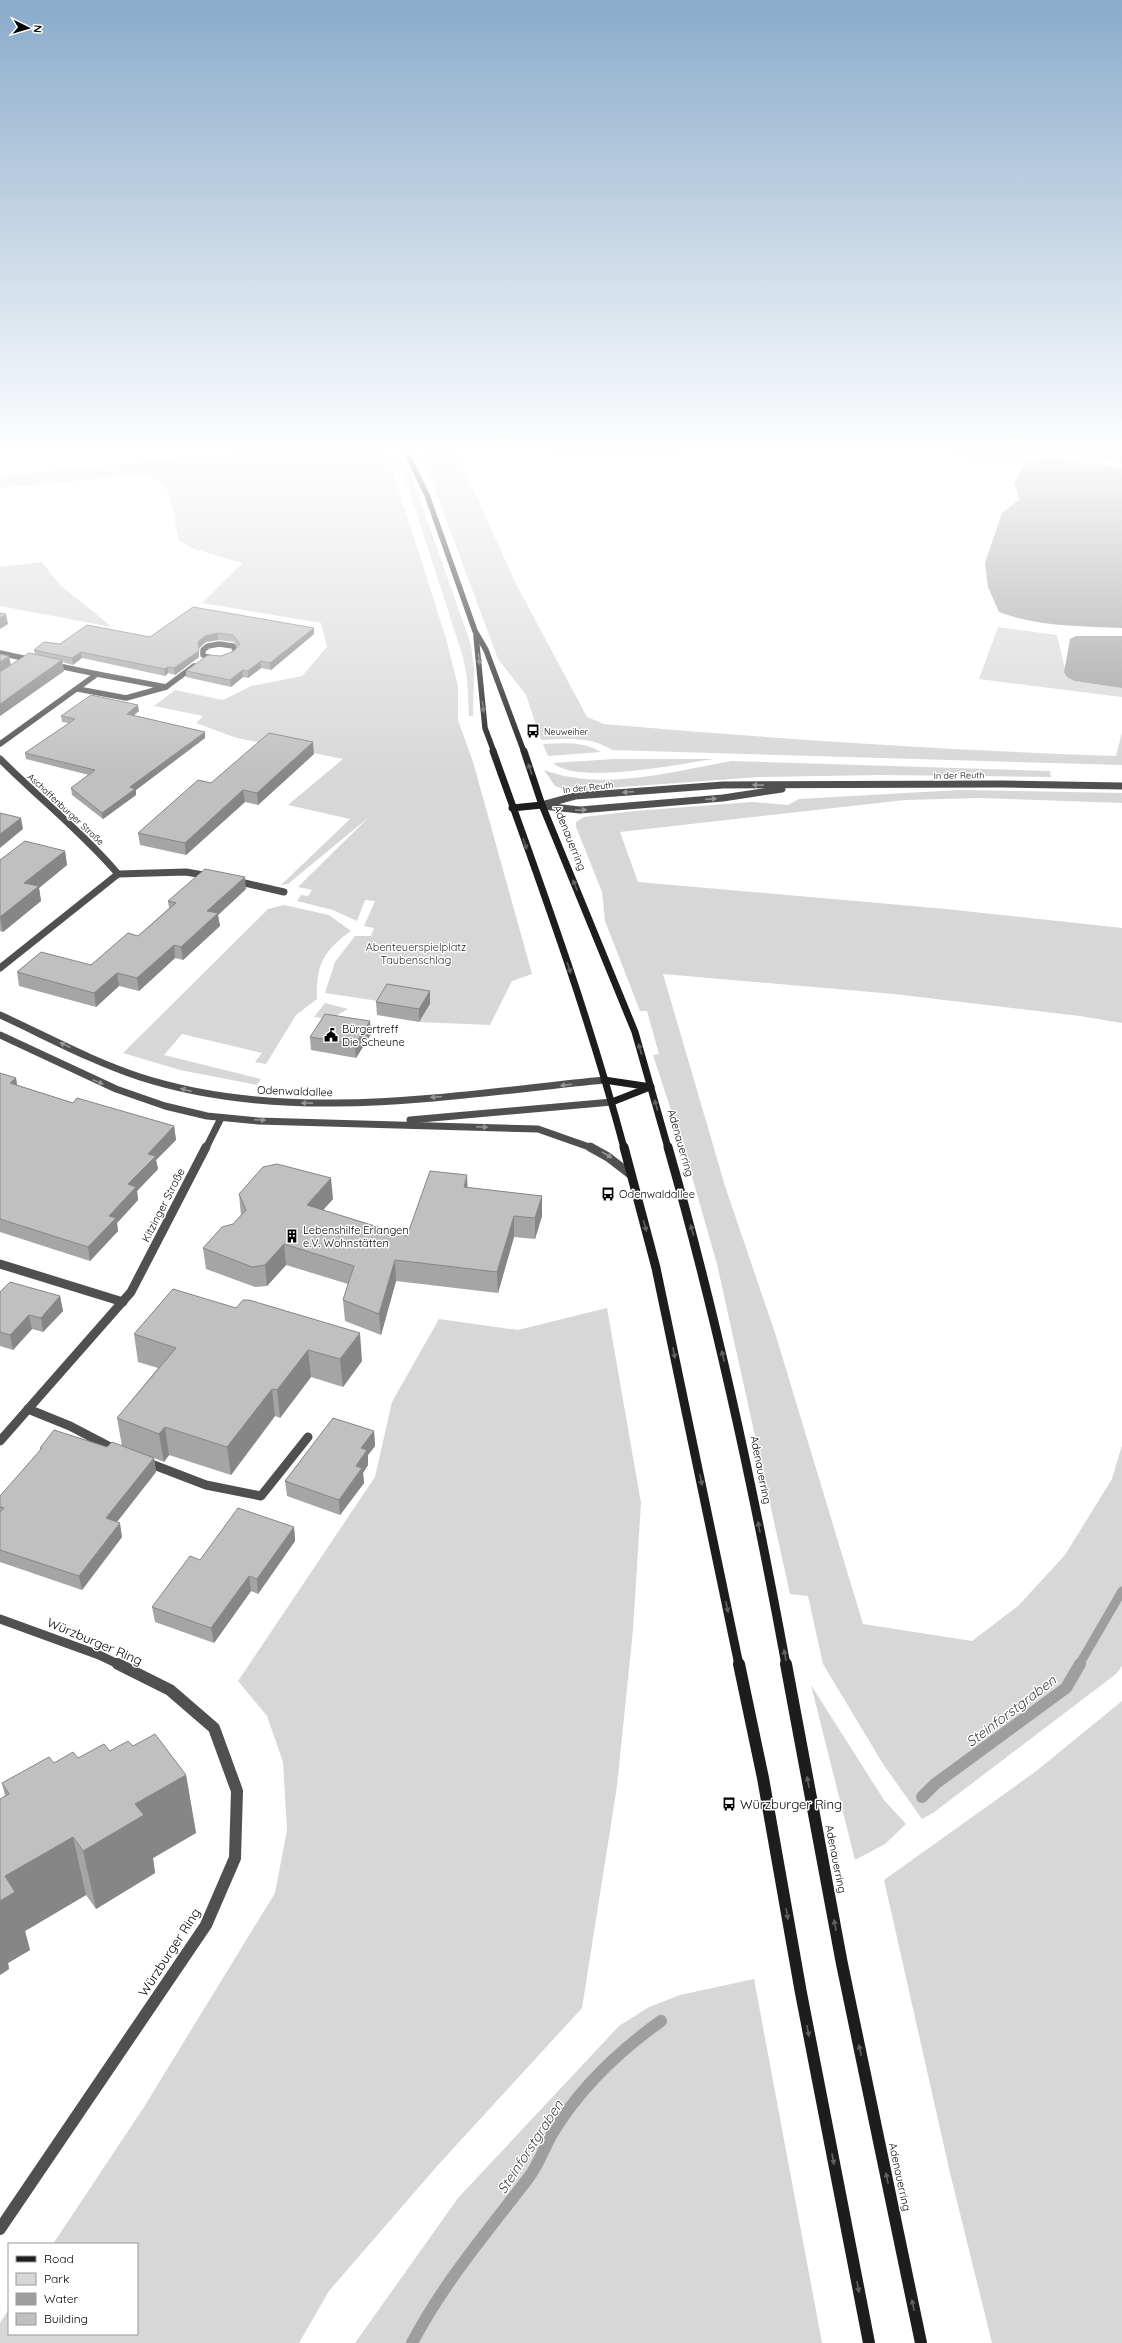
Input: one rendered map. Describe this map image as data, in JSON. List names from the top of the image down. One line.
{"streets":{"main road":["Adenauerring"],"street":["In der Reuth","Aschaffenburger Straße","Odenwaldallee","Kitzinger Straße","Würzburger Ring"]},"crossings":[["In der Reuth","Adenauerring"],["Adenauerring","Odenwaldallee"]],"water":["Steinforstgraben"],"parks":["Abenteuerspielplatz Taubenschlag"],"places":{"bus stop":["Neuweiher","Odenwaldallee","Würzburger Ring"],"public building":["Bürgertreff Die Scheune"],"building":["Lebenshilfe Erlangen e.V. Wohnstätten"]},"legend":["Road","Park","Water","Building"],"north":"right"}
